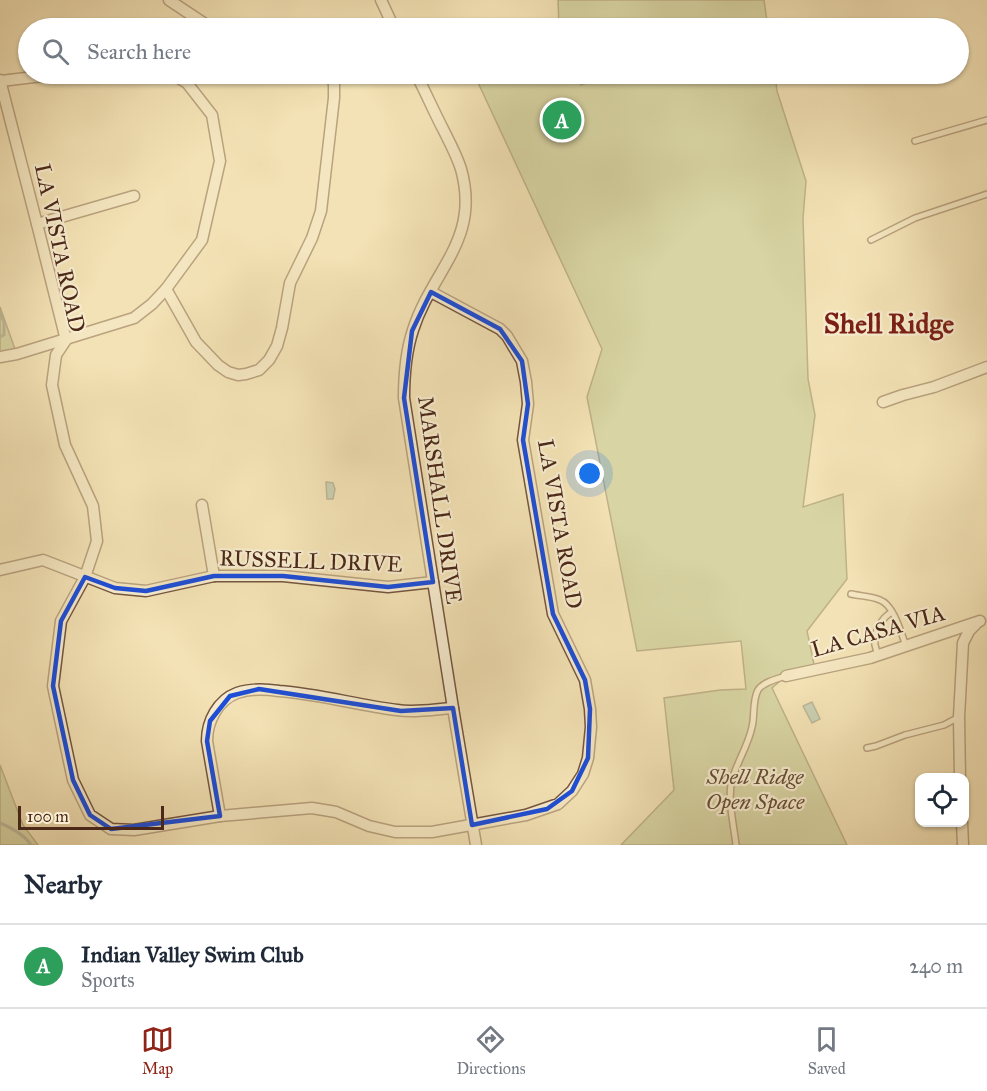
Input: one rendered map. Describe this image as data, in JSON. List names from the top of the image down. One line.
{"streets":{"street":["LA VISTA ROAD","MARSHALL DRIVE","RUSSELL DRIVE","LA CASA VIA"]},"crossings":[["LA VISTA ROAD","MARSHALL DRIVE"],["LA VISTA ROAD","RUSSELL DRIVE"],["MARSHALL DRIVE","RUSSELL DRIVE"]],"districts":["Shell Ridge"],"parks":["Shell Ridge Open Space"],"scale_bar":"100 m","page":{"search":"Search here","pins":"A","scale":"100 m","heading":"Nearby","list":[{"mark":"A","name":"Indian Valley Swim Club","note":"Sports","value":"240 m"}],"nav":["Map","Directions","Saved"]}}
